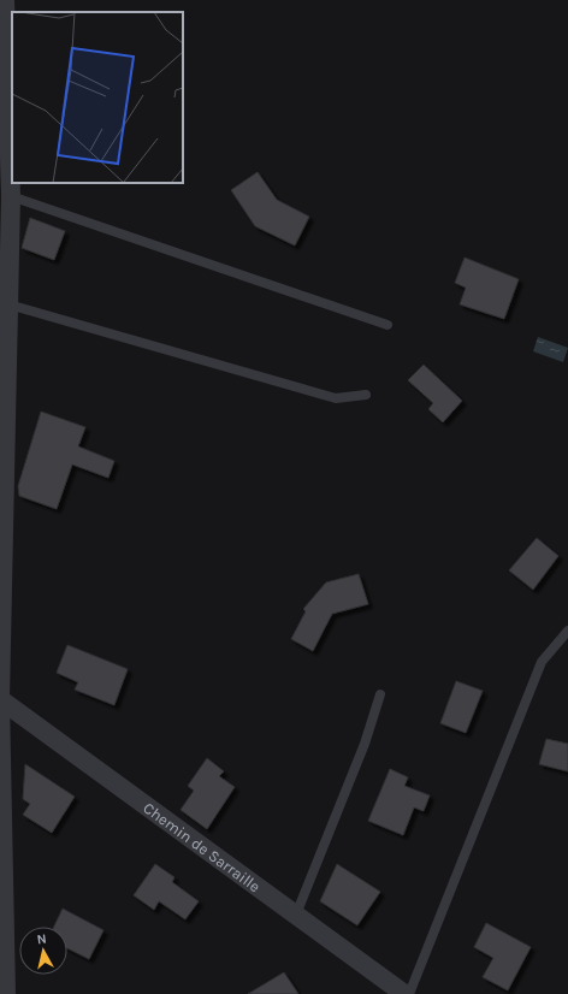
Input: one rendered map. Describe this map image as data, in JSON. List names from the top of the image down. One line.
{"streets":{"street":["Chemin de Sarraille"]},"north":"top"}
